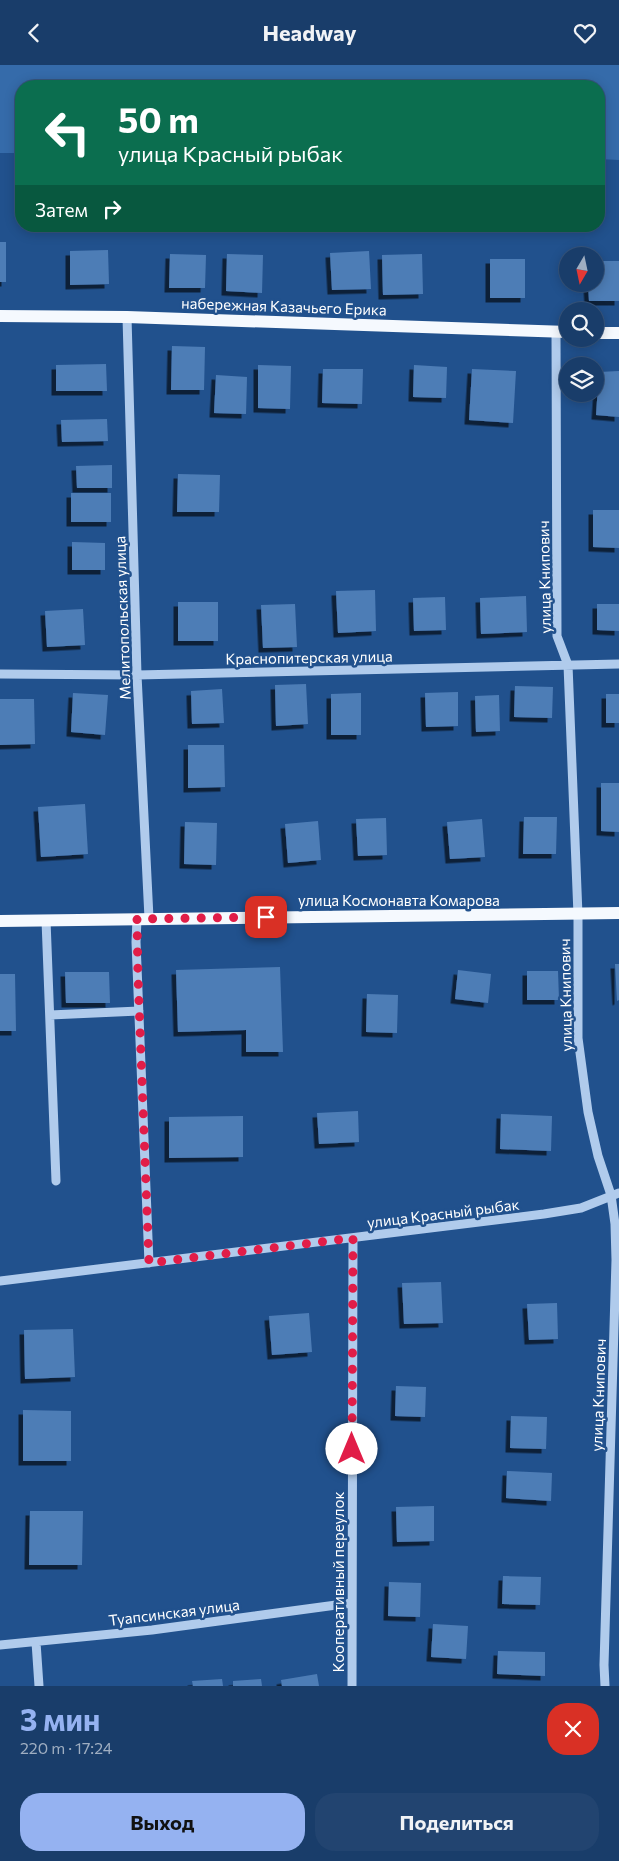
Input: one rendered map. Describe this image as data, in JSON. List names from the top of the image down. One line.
{"streets":{"main road":["набережная Казачьего Ерика","улица Космонавта Комарова"],"street":["улица Книпович","Мелитопольская улица","Краснопитерская улица","улица Красный рыбак","Кооперативный переулок","Туапсинская улица"]},"crossings":[["набережная Казачьего Ерика","Мелитопольская улица"],["улица Книпович","Краснопитерская улица"],["улица Книпович","улица Космонавта Комарова"],["улица Книпович","улица Красный рыбак"],["Мелитопольская улица","Краснопитерская улица"],["Мелитопольская улица","улица Космонавта Комарова"],["Мелитопольская улица","улица Красный рыбак"],["улица Красный рыбак","Кооперативный переулок"],["Кооперативный переулок","Туапсинская улица"]],"north":"bottom","page":{"header":"Headway","turn":["50 m","улица Красный рыбак"],"then":"Затем","heading":["3 мин","220 m · 17:24"],"buttons":["Выход","Поделиться"]}}
